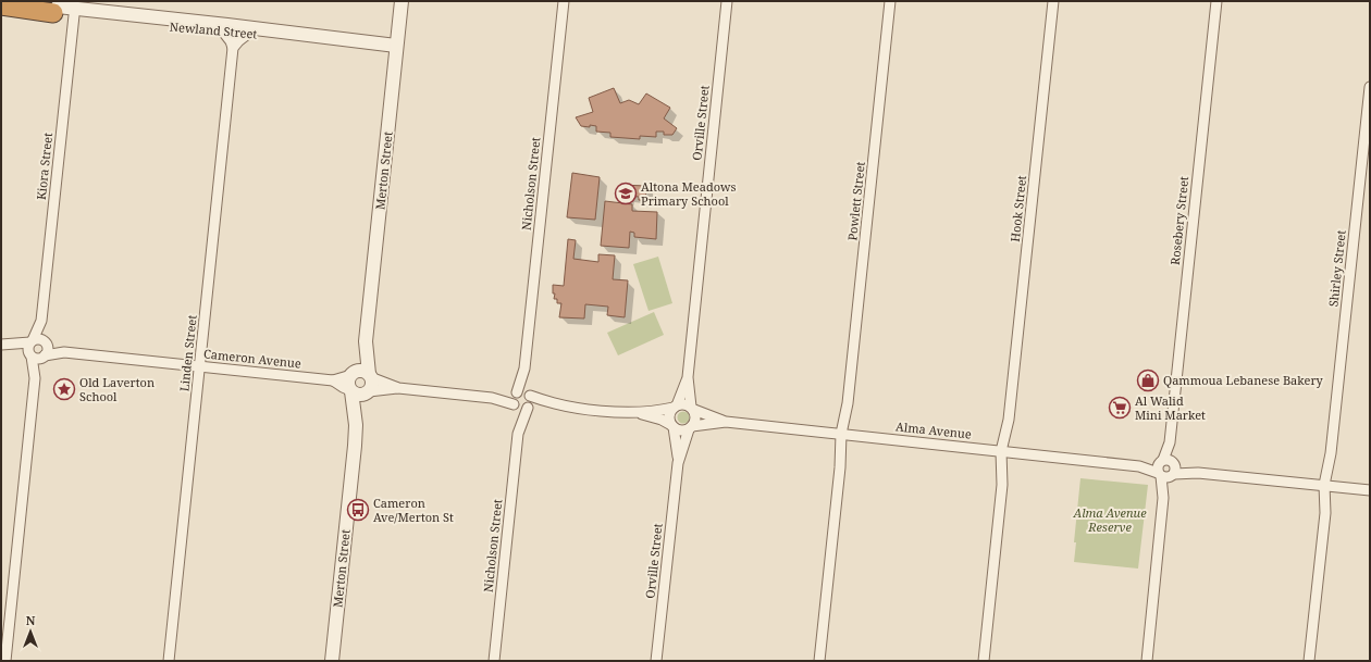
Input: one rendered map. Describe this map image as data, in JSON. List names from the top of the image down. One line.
{"streets":{"street":["Newland Street","Orville Street","Kiora Street","Merton Street","Nicholson Street","Powlett Street","Hook Street","Rosebery Street","Shirley Street","Linden Street","Cameron Avenue","Alma Avenue"]},"crossings":[["Newland Street","Kiora Street"],["Newland Street","Merton Street"],["Orville Street","Alma Avenue"],["Kiora Street","Cameron Avenue"],["Merton Street","Cameron Avenue"],["Powlett Street","Alma Avenue"],["Hook Street","Alma Avenue"],["Rosebery Street","Alma Avenue"],["Shirley Street","Alma Avenue"],["Linden Street","Cameron Avenue"]],"parks":["Alma Avenue Reserve"],"places":{"school or university":["Altona Meadows Primary School"],"shop":["Qammoua Lebanese Bakery"],"place":["Old Laverton School"],"supermarket":["Al Walid Mini Market"],"bus stop":["Cameron Ave/Merton St"]},"north":"top"}
